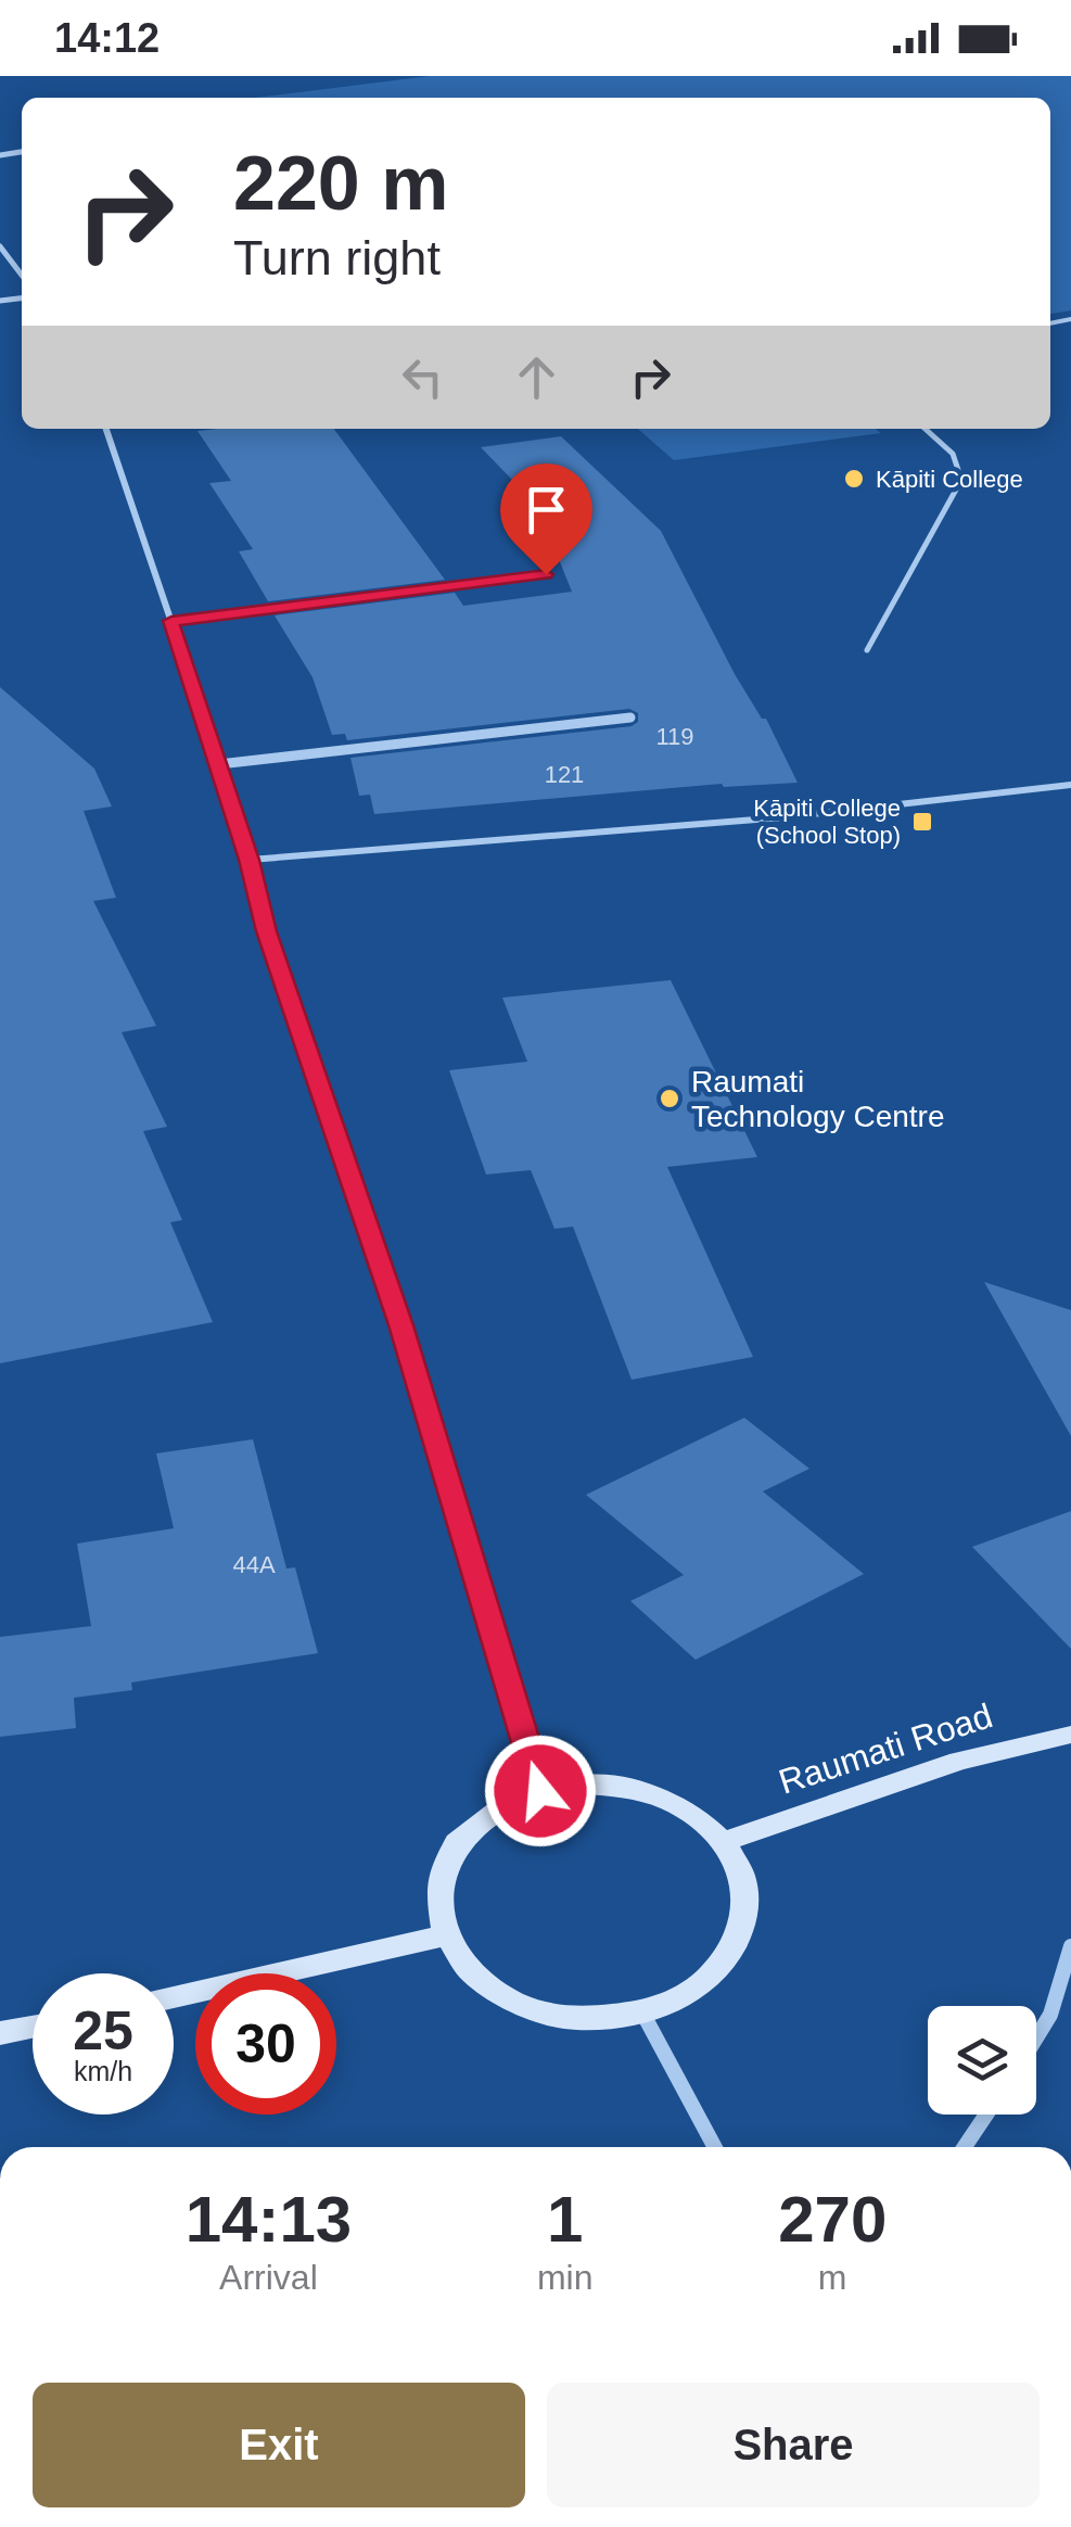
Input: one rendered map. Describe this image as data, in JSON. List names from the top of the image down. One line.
{"streets":{"main road":["Raumati Road"]},"places":{"other":["Kāpiti College","Raumati Technology Centre"],"transit":["Kāpiti College (School Stop)"]},"house_numbers":["119","121","44A"],"page":{"status":"14:12","turn":["220 m","Turn right"],"speed":"25 km/h","limit":"30","eta":["14:13","Arrival","1","min","270","m"],"buttons":["Exit","Share"]}}
